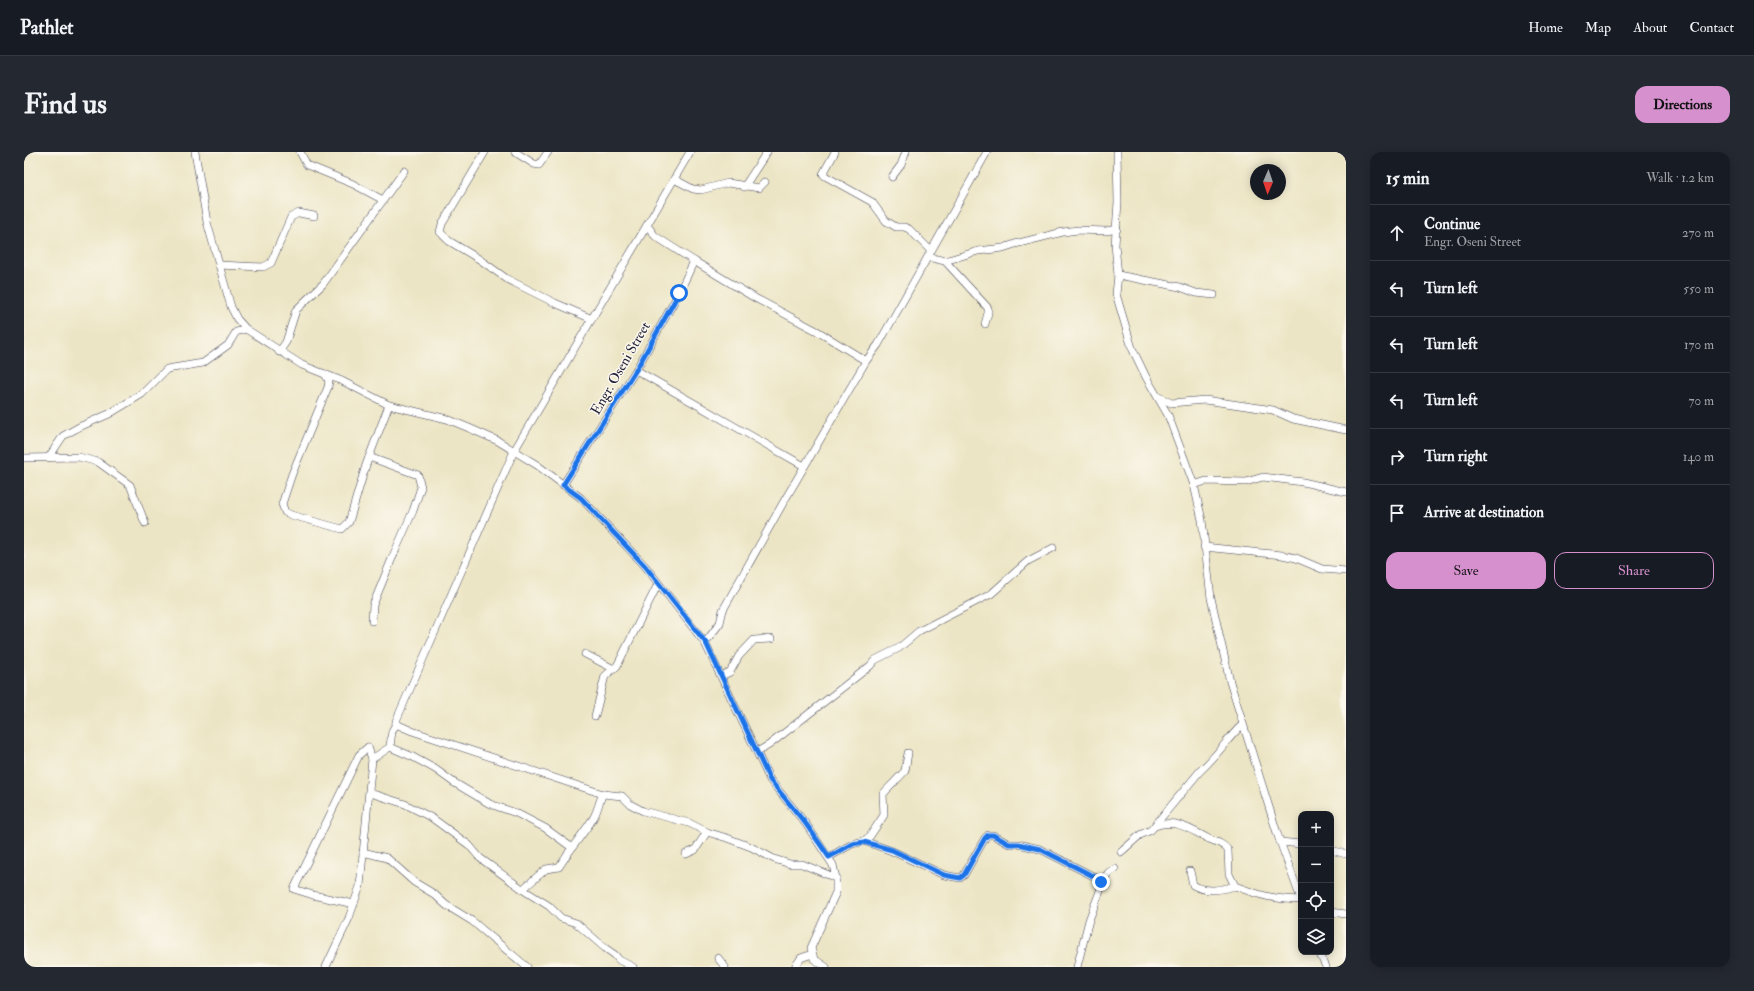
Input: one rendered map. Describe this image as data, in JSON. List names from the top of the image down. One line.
{"streets":{"street":["Engr. Oseni Street"]},"north":"bottom","page":{"header":"Pathlet","nav":["Home","Map","About","Contact"],"buttons":["Directions",["Save","Share"]],"title":"Find us","heading":["15 min","Walk · 1.2 km"],"list":[["Continue","Engr. Oseni Street","270 m"],["Turn left","550 m"],["Turn left","170 m"],["Turn left","70 m"],["Turn right","140 m"],"Arrive at destination"],"map_buttons":["+","−"]}}
